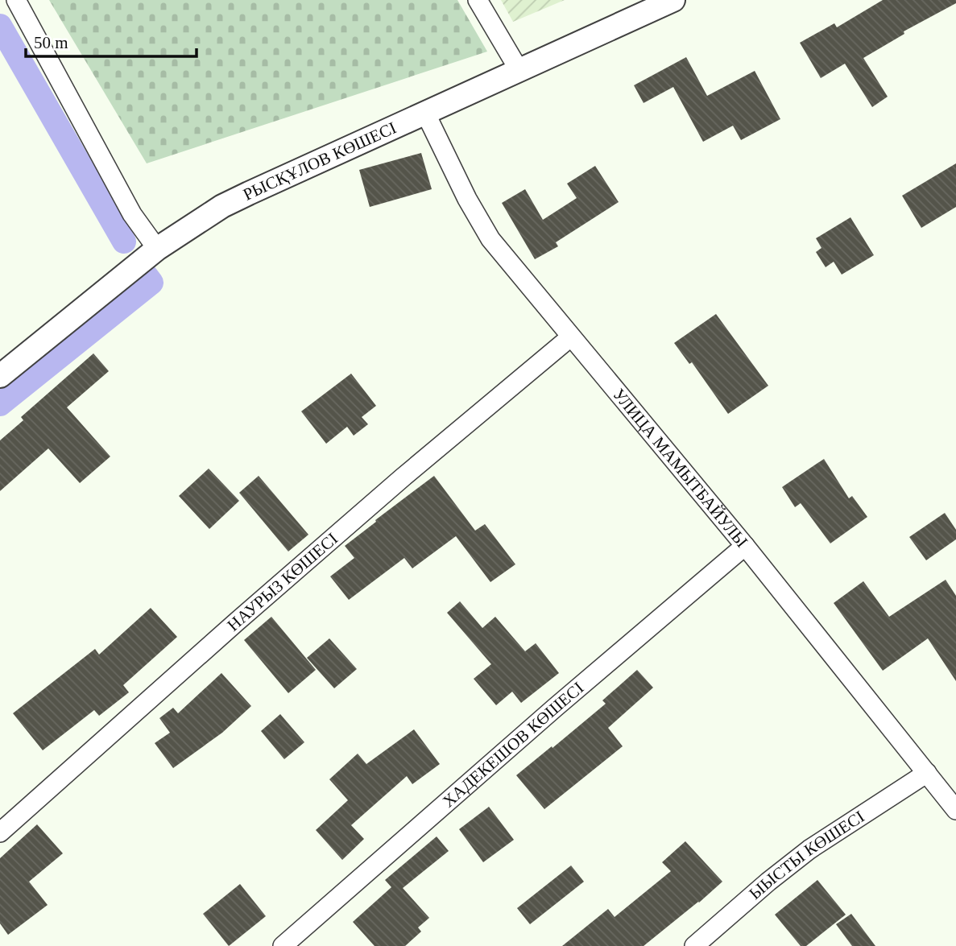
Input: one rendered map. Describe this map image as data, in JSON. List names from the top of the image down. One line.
{"streets":{"street":["РЫСҚҰЛОВ КӨШЕСІ","УЛИЦА МАМЫТБАЙУЛЫ","НАУРЫЗ КӨШЕСІ","ХАДЕКЕШОВ КӨШЕСІ","ЫЫСТЫ КӨШЕСІ"]},"crossings":[["РЫСҚҰЛОВ КӨШЕСІ","УЛИЦА МАМЫТБАЙУЛЫ"],["УЛИЦА МАМЫТБАЙУЛЫ","НАУРЫЗ КӨШЕСІ"],["УЛИЦА МАМЫТБАЙУЛЫ","ХАДЕКЕШОВ КӨШЕСІ"],["УЛИЦА МАМЫТБАЙУЛЫ","ЫЫСТЫ КӨШЕСІ"]],"scale_bar":"50 m"}
